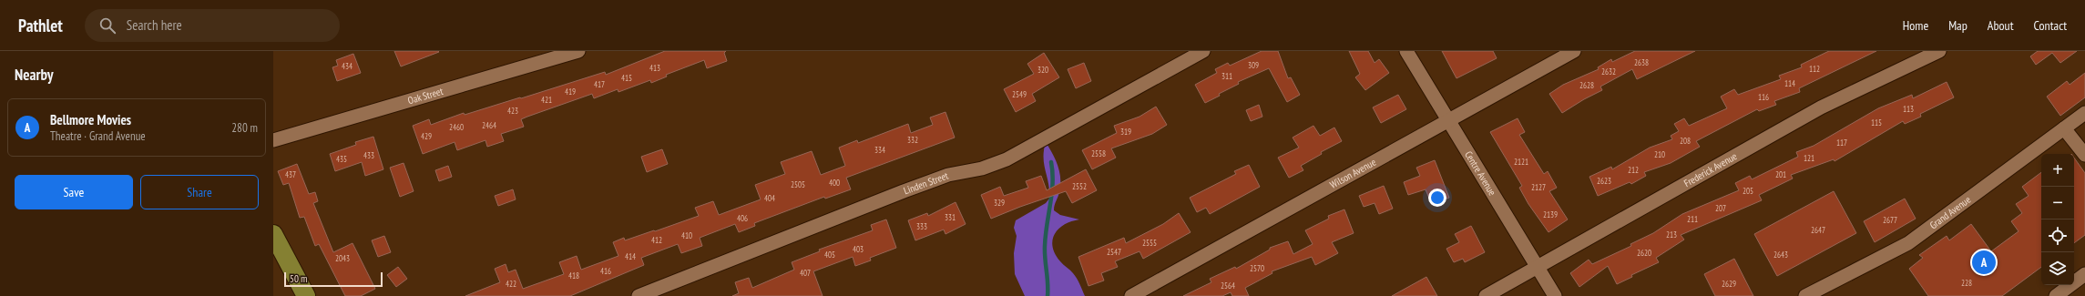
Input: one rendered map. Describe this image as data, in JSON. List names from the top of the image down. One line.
{"streets":{"street":["Oak Street","Frederick Avenue","Wilson Avenue","Centre Avenue","Linden Street","Grand Avenue"]},"crossings":[["Frederick Avenue","Centre Avenue"],["Wilson Avenue","Centre Avenue"]],"house_numbers":["2638","309","434","413","112","320","2632","311","415","114","417","2628","419","2549","116","421","113","423","115","2464","2460","319","429","332","208","117","334","2558","210","433","121","435","2121","212","437","201","2623","400","2505","2552","2127","205","404","329","207","2139","331","406","211","2677","333","2647","213","410","412","2555","403","2547","2620","405","2643","414","2043","2570","416","407","418","228","422","2629","2564"],"scale_bar":"50 m","page":{"header":"Pathlet","search":"Search here","nav":["Home","Map","About","Contact"],"heading":"Nearby","list":[{"mark":"A","name":"Bellmore Movies","note":"Theatre · Grand Avenue","value":"280 m"}],"map_buttons":["+","−"],"buttons":["Save","Share"],"pins":"A","scale":"50 m"}}
